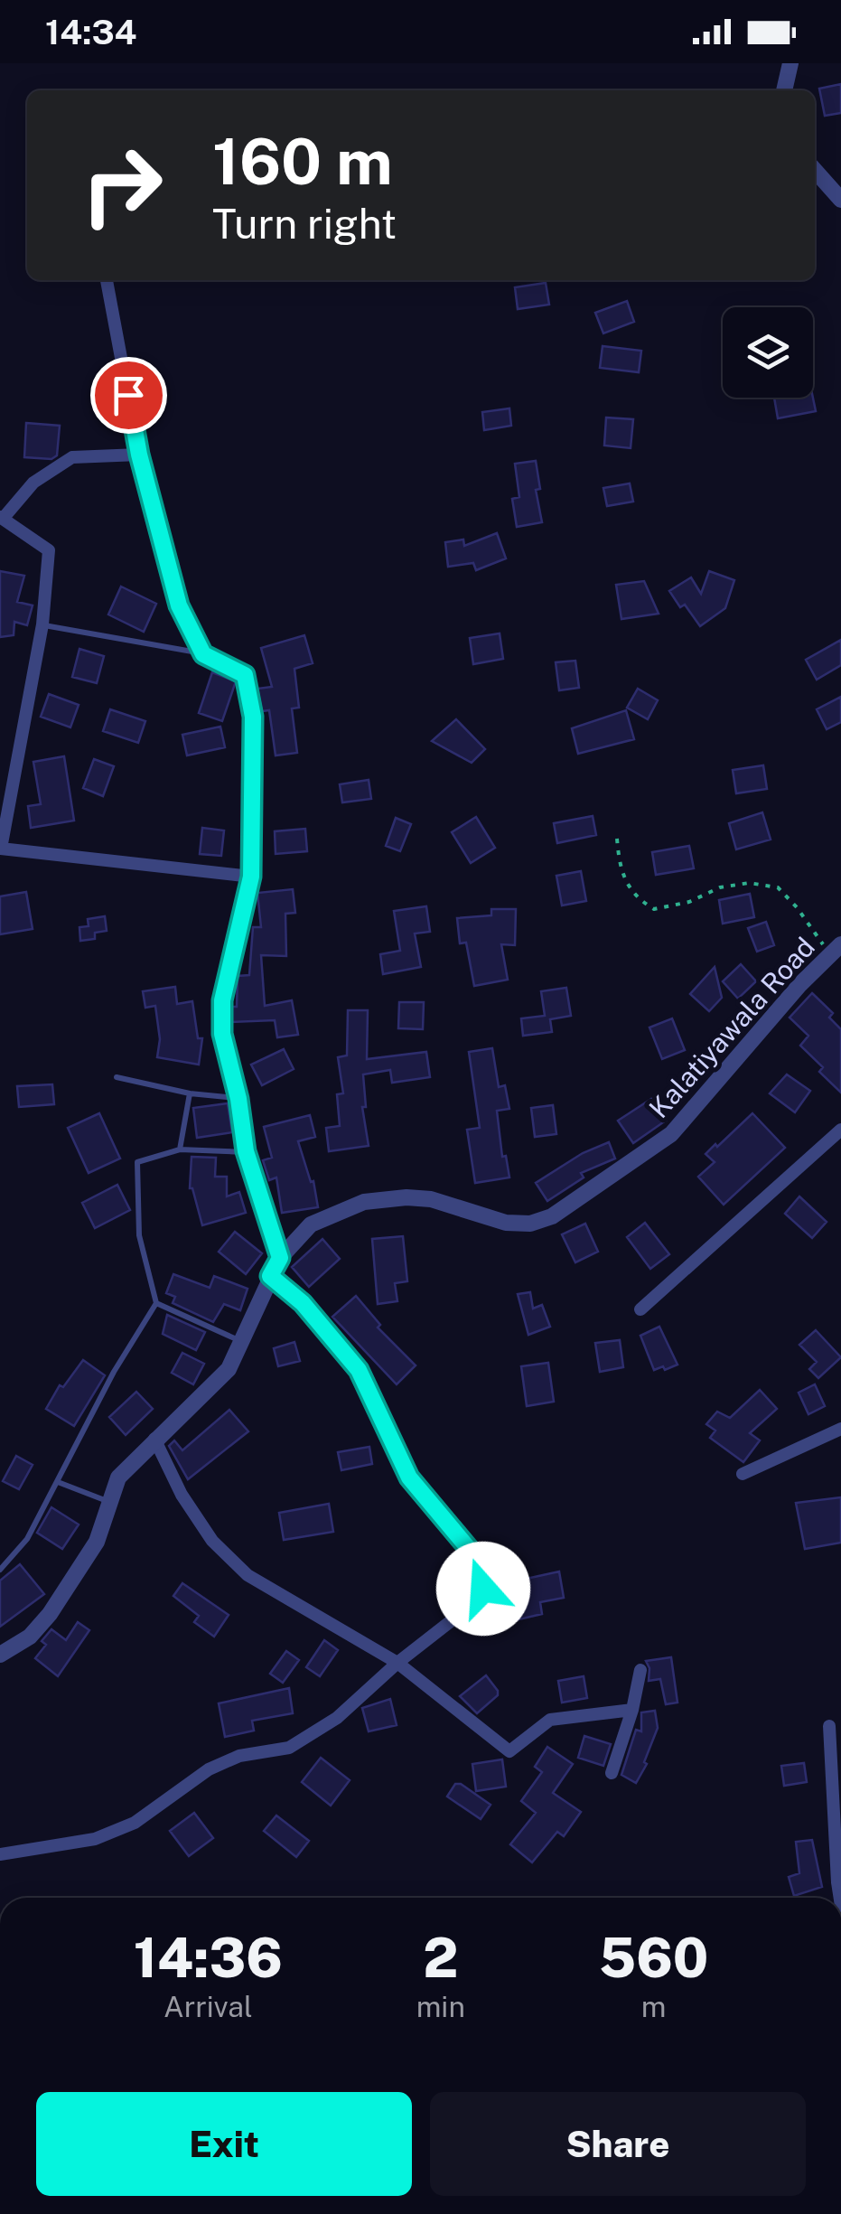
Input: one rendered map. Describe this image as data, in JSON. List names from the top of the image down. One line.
{"streets":{"street":["Kalatiyawala Road"]},"page":{"status":"14:34","turn":["160 m","Turn right"],"eta":["14:36","Arrival","2","min","560","m"],"buttons":["Exit","Share"]}}
